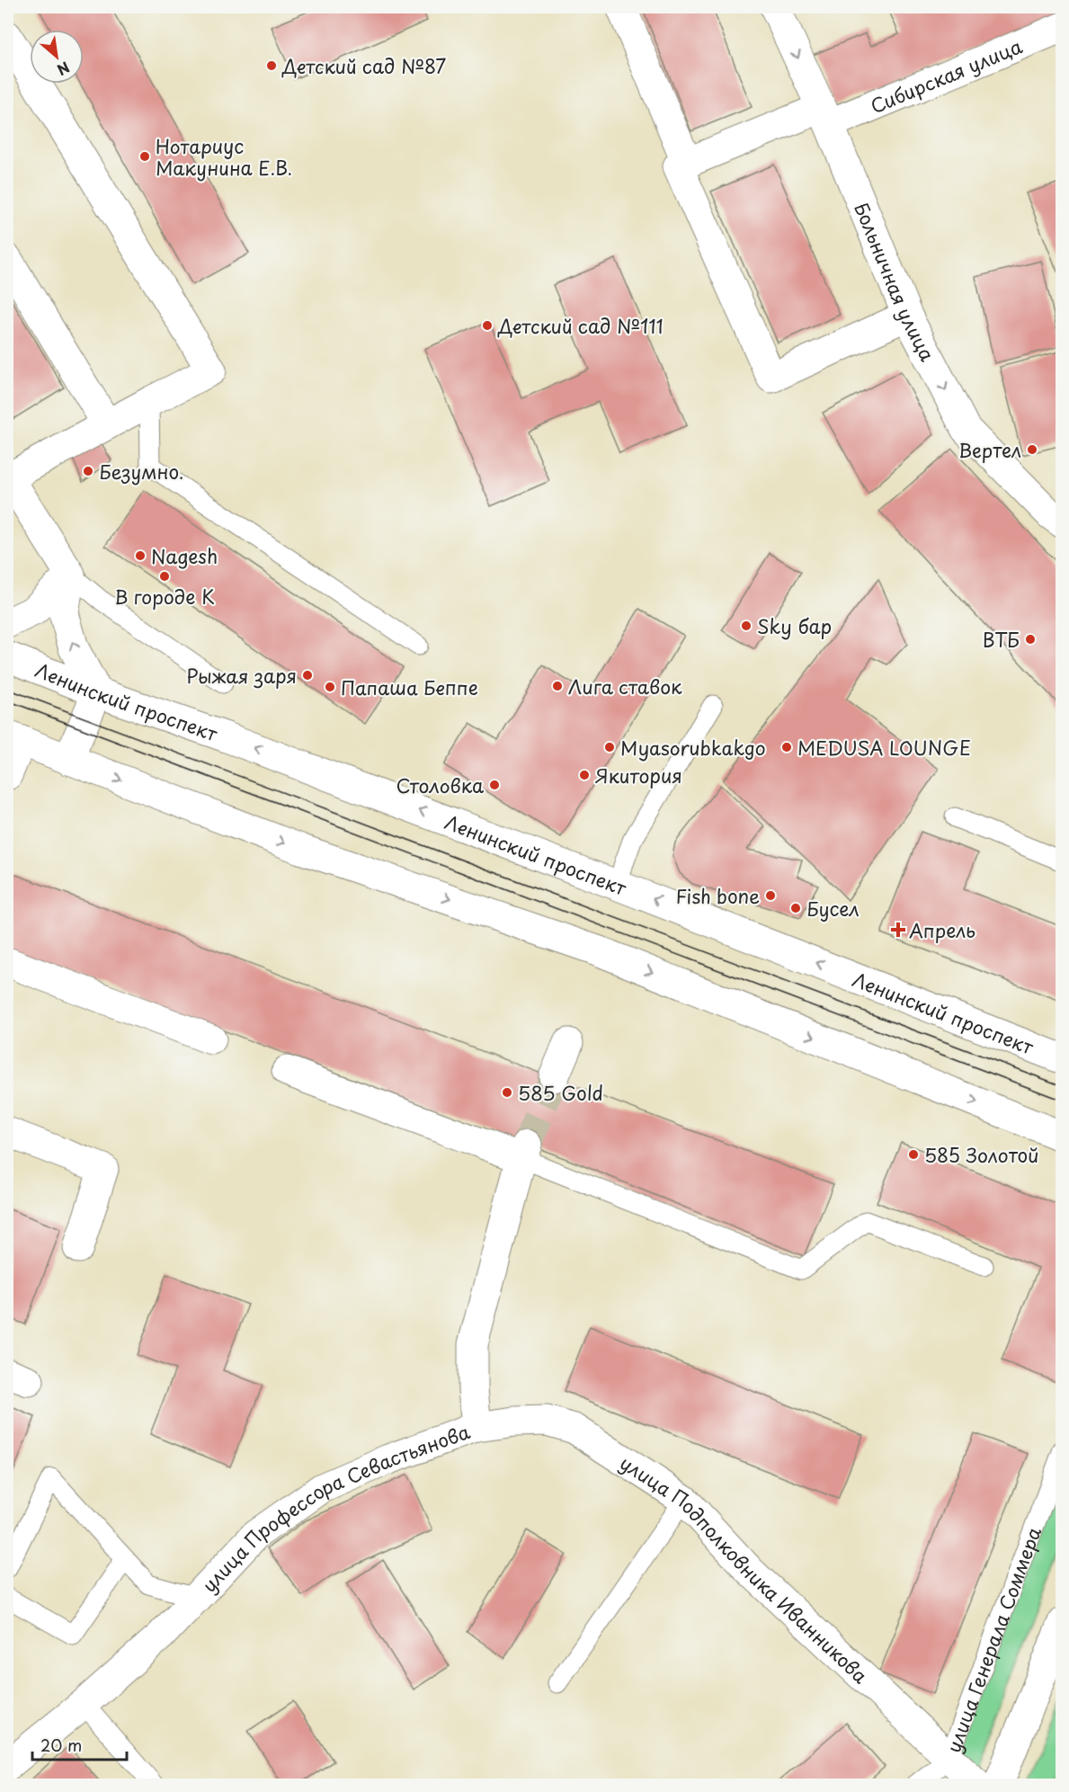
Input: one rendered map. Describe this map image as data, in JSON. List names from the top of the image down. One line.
{"streets":{"street":["Сибирская улица","Больничная улица","Ленинский проспект","улица Профессора Севастьянова","улица Подполковника Иванникова"],"lane":["улица Генерала Соммера"]},"crossings":[["Сибирская улица","Больничная улица"],["улица Профессора Севастьянова","улица Подполковника Иванникова"],["улица Подполковника Иванникова","улица Генерала Соммера"]],"one_way":["Больничная улица"],"places":{"other":["Детский сад №87","Нотариус Макунина Е.В.","Детский сад №111","Вертел","Безумно.","Nagesh","В городе К","Sky бар","ВТБ","Рыжая заря","Лига ставок","Папаша Беппе","Myasorubkakgo","MEDUSA LOUNGE","Якитория","Столовка","Fish bone","Бусел","585 Gold","585 Золотой"],"health":["Апрель"]},"scale_bar":"20 m","north":"bottom right"}
